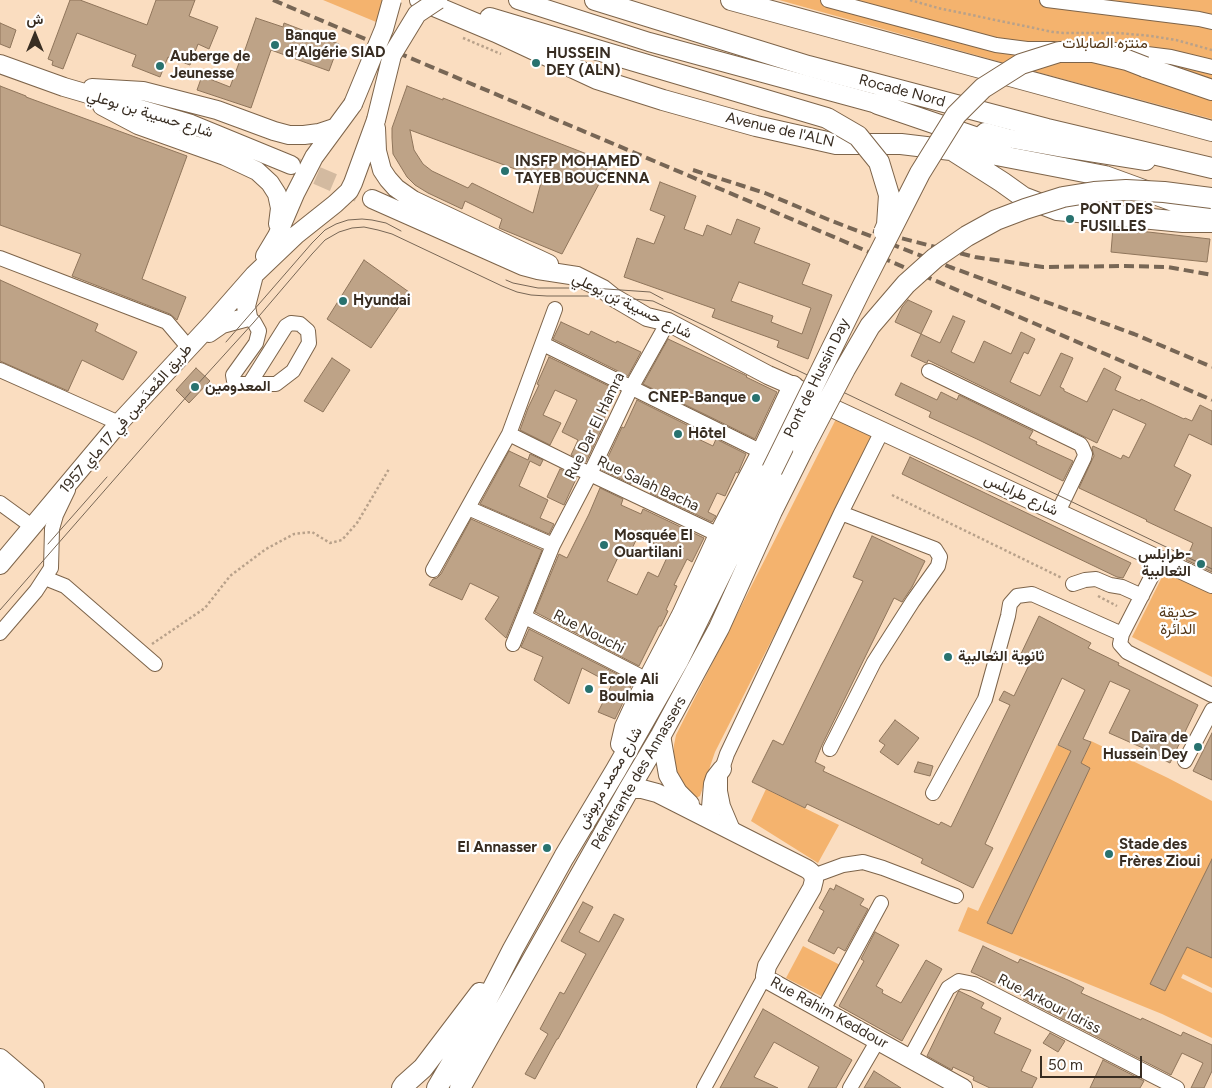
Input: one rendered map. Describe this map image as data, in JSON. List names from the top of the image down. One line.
{"streets":{"highway":["Rocade Nord","Avenue de l'ALN","Pont de Hussin Day","Pénétrante des Annassers","شارع محمد مربوش"],"main road":["شارع حسيبة بن بوعلي","طريق المُعدَمين في 17 ماي 1957","شارع طرابلس","Rue Rahim Keddour"],"street":["Rue Dar El Hamra","Rue Salah Bacha","Rue Nouchi","Rue Arkour Idriss"]},"crossings":[["شارع حسيبة بن بوعلي","Rue Dar El Hamra"],["شارع حسيبة بن بوعلي","شارع طرابلس"],["Pont de Hussin Day","Pénétrante des Annassers"],["Pont de Hussin Day","شارع محمد مربوش"],["Rue Dar El Hamra","Rue Salah Bacha"],["Rue Dar El Hamra","Rue Nouchi"],["Rue Arkour Idriss","Rue Rahim Keddour"]],"parks":["منتزه الصابلات","حديقة الدائرة"],"places":["Banque d'Algérie SIAD","HUSSEIN DEY (ALN)","Auberge de Jeunesse","INSFP MOHAMED TAYEB BOUCENNA","PONT DES FUSILLES","Hyundai","المعدومين","CNEP-Banque","Hôtel","Mosquée El Ouartilani","طرابلس- الثعالبية","ثانوية الثعالبية","Ecole Ali Boulmia","Daïra de Hussein Dey","El Annasser","Stade des Frères Zioui"],"scale_bar":"50 m","north":"top"}
